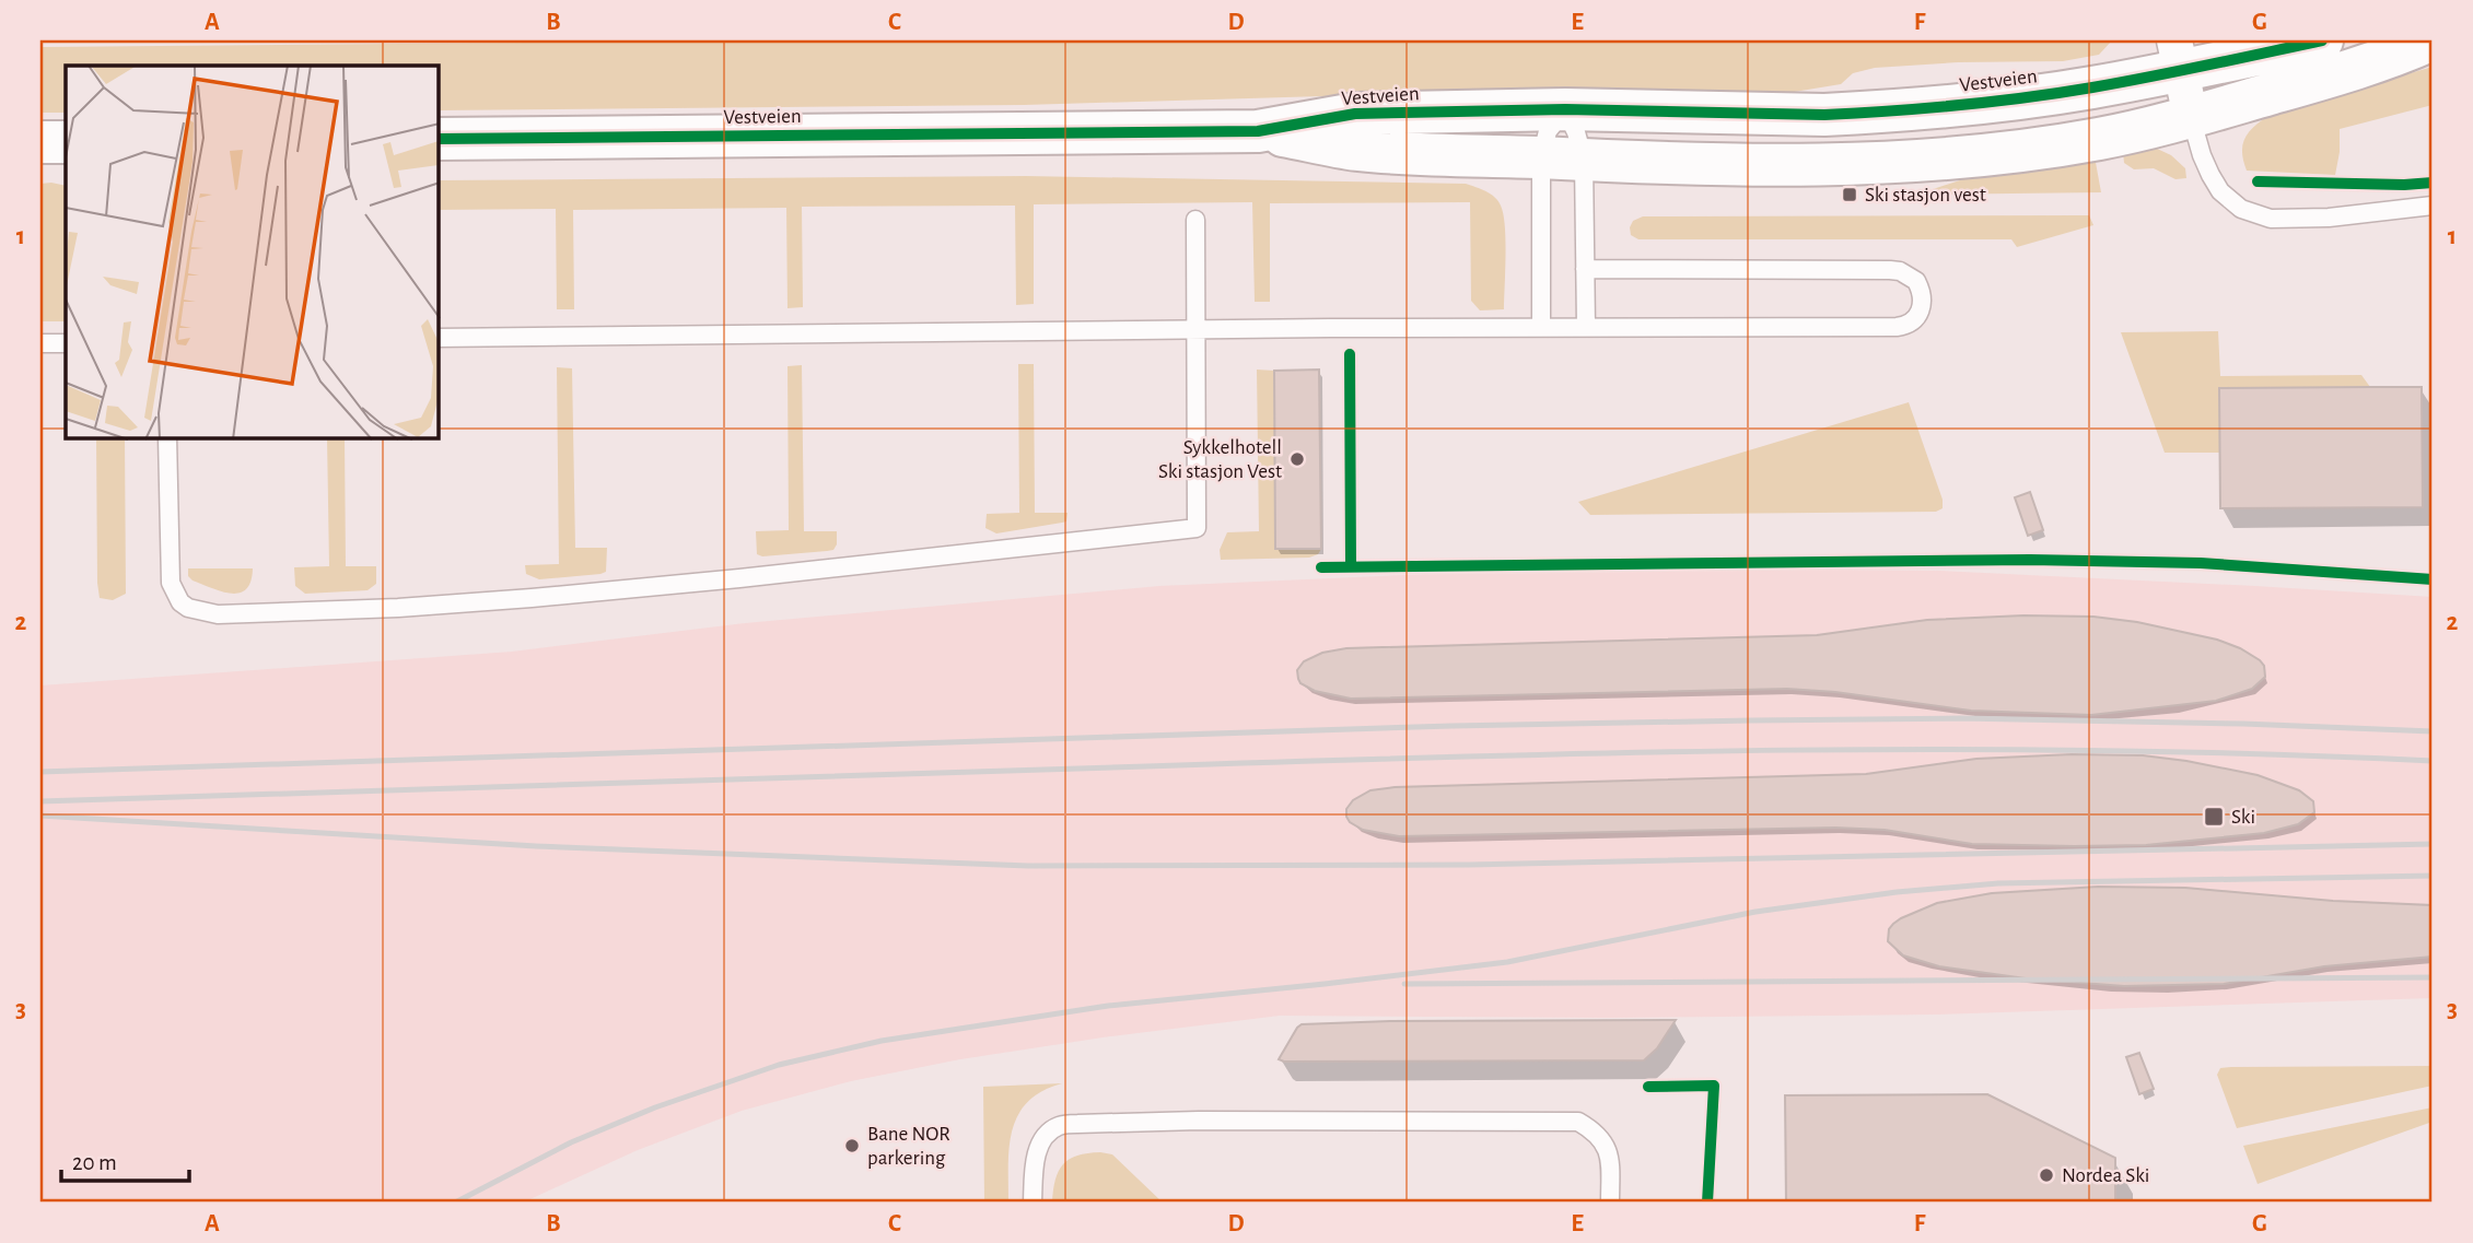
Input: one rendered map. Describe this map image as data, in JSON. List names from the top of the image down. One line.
{"streets":{"street":["Vestveien"]},"places":{"transit":["Ski stasjon vest","Ski"],"other":["Sykkelhotell Ski stasjon Vest","Bane NOR parkering","Nordea Ski"]},"scale_bar":"20 m","grid":{"columns":["A","B","C","D","E","F","G"],"rows":["1","2","3"]}}
